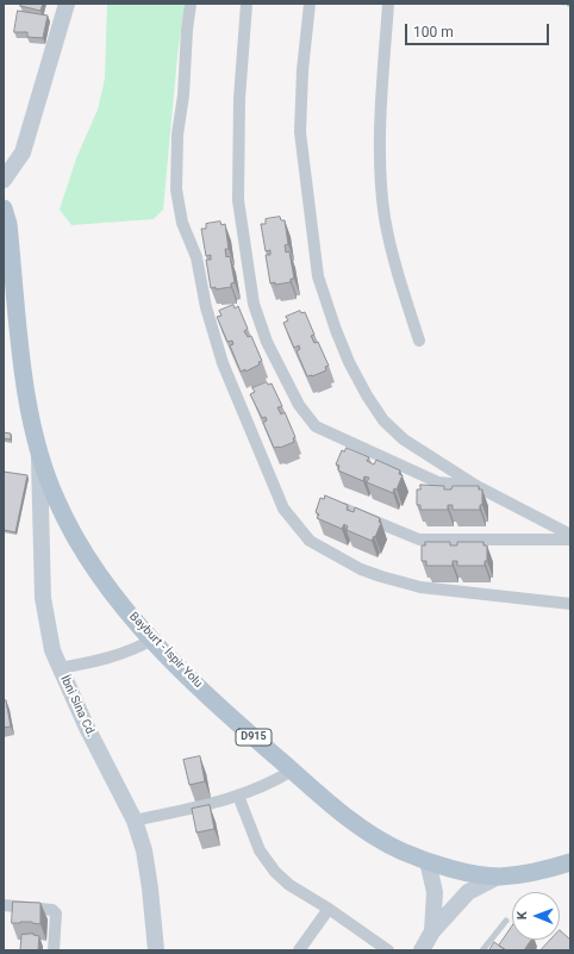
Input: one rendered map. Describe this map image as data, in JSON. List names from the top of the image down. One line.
{"streets":{"main road":["Bayburt - İspir Yolu","İbni Sina Cd.","D915"]},"crossings":[["Bayburt - İspir Yolu","İbni Sina Cd."]],"scale_bar":"100 m","north":"left"}
